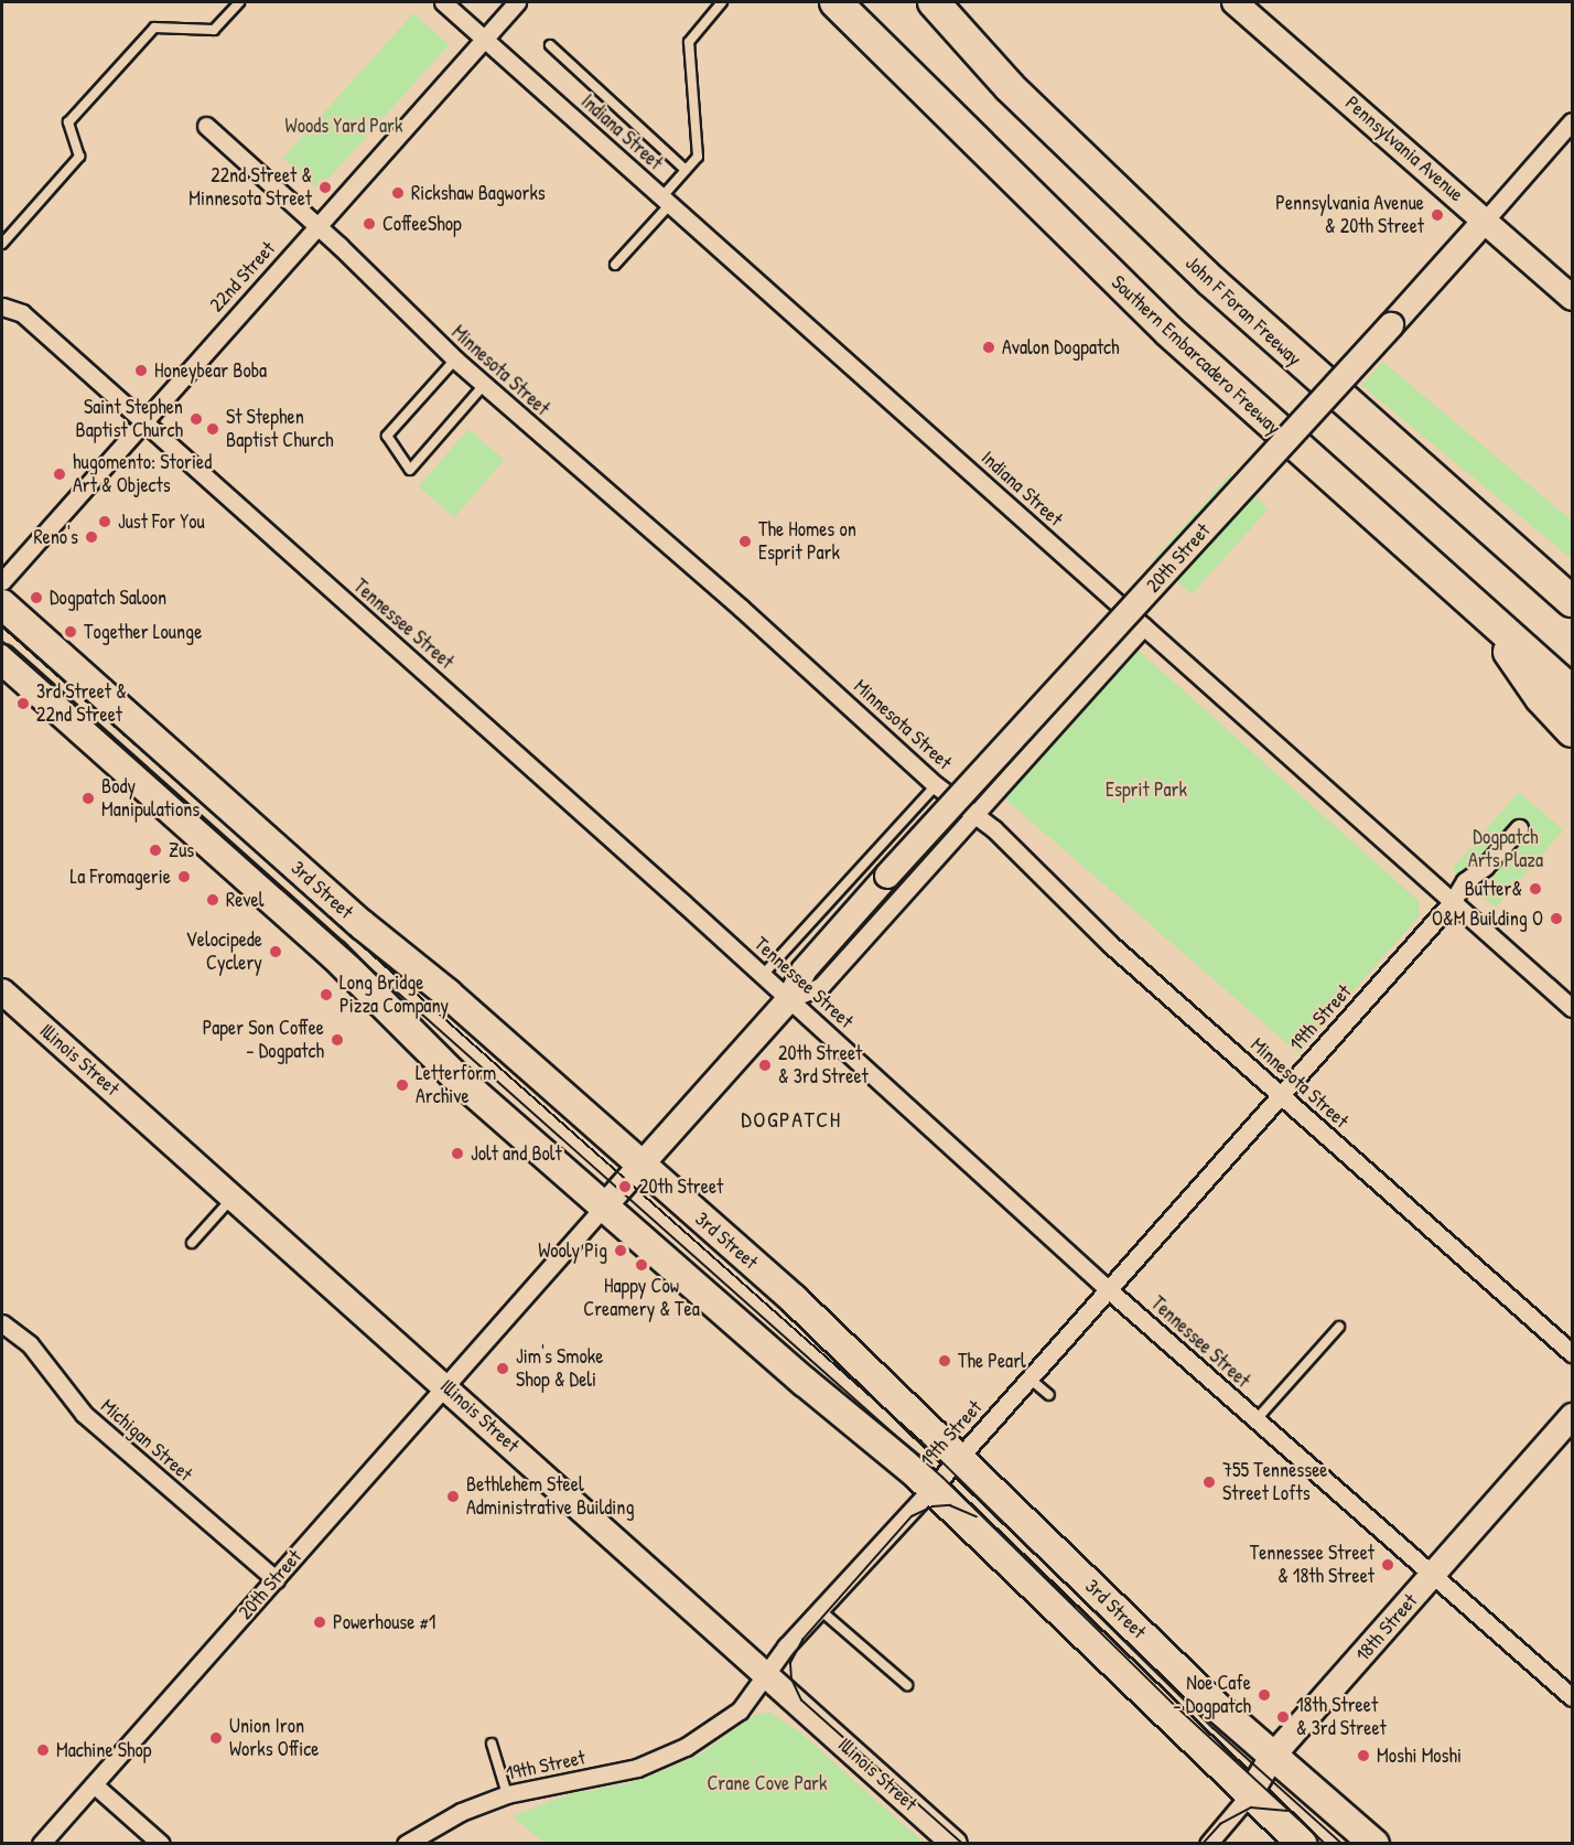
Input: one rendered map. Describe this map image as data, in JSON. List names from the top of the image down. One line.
{"streets":{"highway":["John F Foran Freeway","Southern Embarcadero Freeway"],"main road":["3rd Street"],"street":["Indiana Street","Pennsylvania Avenue","22nd Street","Minnesota Street","20th Street","Tennessee Street","19th Street","Illinois Street","Michigan Street","18th Street"]},"crossings":[["Indiana Street","22nd Street"],["Indiana Street","20th Street"],["Indiana Street","19th Street"],["Pennsylvania Avenue","20th Street"],["22nd Street","Minnesota Street"],["22nd Street","Tennessee Street"],["Minnesota Street","20th Street"],["Minnesota Street","19th Street"],["20th Street","Tennessee Street"],["20th Street","3rd Street"],["20th Street","Illinois Street"],["20th Street","Michigan Street"],["Tennessee Street","19th Street"],["Tennessee Street","18th Street"],["3rd Street","19th Street"],["3rd Street","18th Street"],["19th Street","Illinois Street"]],"districts":["DOGPATCH"],"parks":["Woods Yard Park","Esprit Park","Dogpatch Arts Plaza","Crane Cove Park"],"places":["22nd Street & Minnesota Street","Rickshaw Bagworks","Pennsylvania Avenue & 20th Street","CoffeeShop","Avalon Dogpatch","Honeybear Boba","Saint Stephen Baptist Church","St Stephen Baptist Church","hugomento: Storied Art & Objects","Just For You","Reno's","The Homes on Esprit Park","Dogpatch Saloon","Together Lounge","3rd Street & 22nd Street","Body Manipulations","Zus","La Fromagerie","Butter&","Revel","O&M Building O","Velocipede Cyclery","Long Bridge Pizza Company","Paper Son Coffee - Dogpatch","20th Street & 3rd Street","Letterform Archive","Jolt and Bolt","20th Street","Wooly Pig","Happy Cow Creamery & Tea","The Pearl","Jim's Smoke Shop & Deli","755 Tennessee Street Lofts","Bethlehem Steel Administrative Building","Tennessee Street & 18th Street","Powerhouse #1","Noe Cafe - Dogpatch","18th Street & 3rd Street","Union Iron Works Office","Machine Shop","Moshi Moshi"]}
